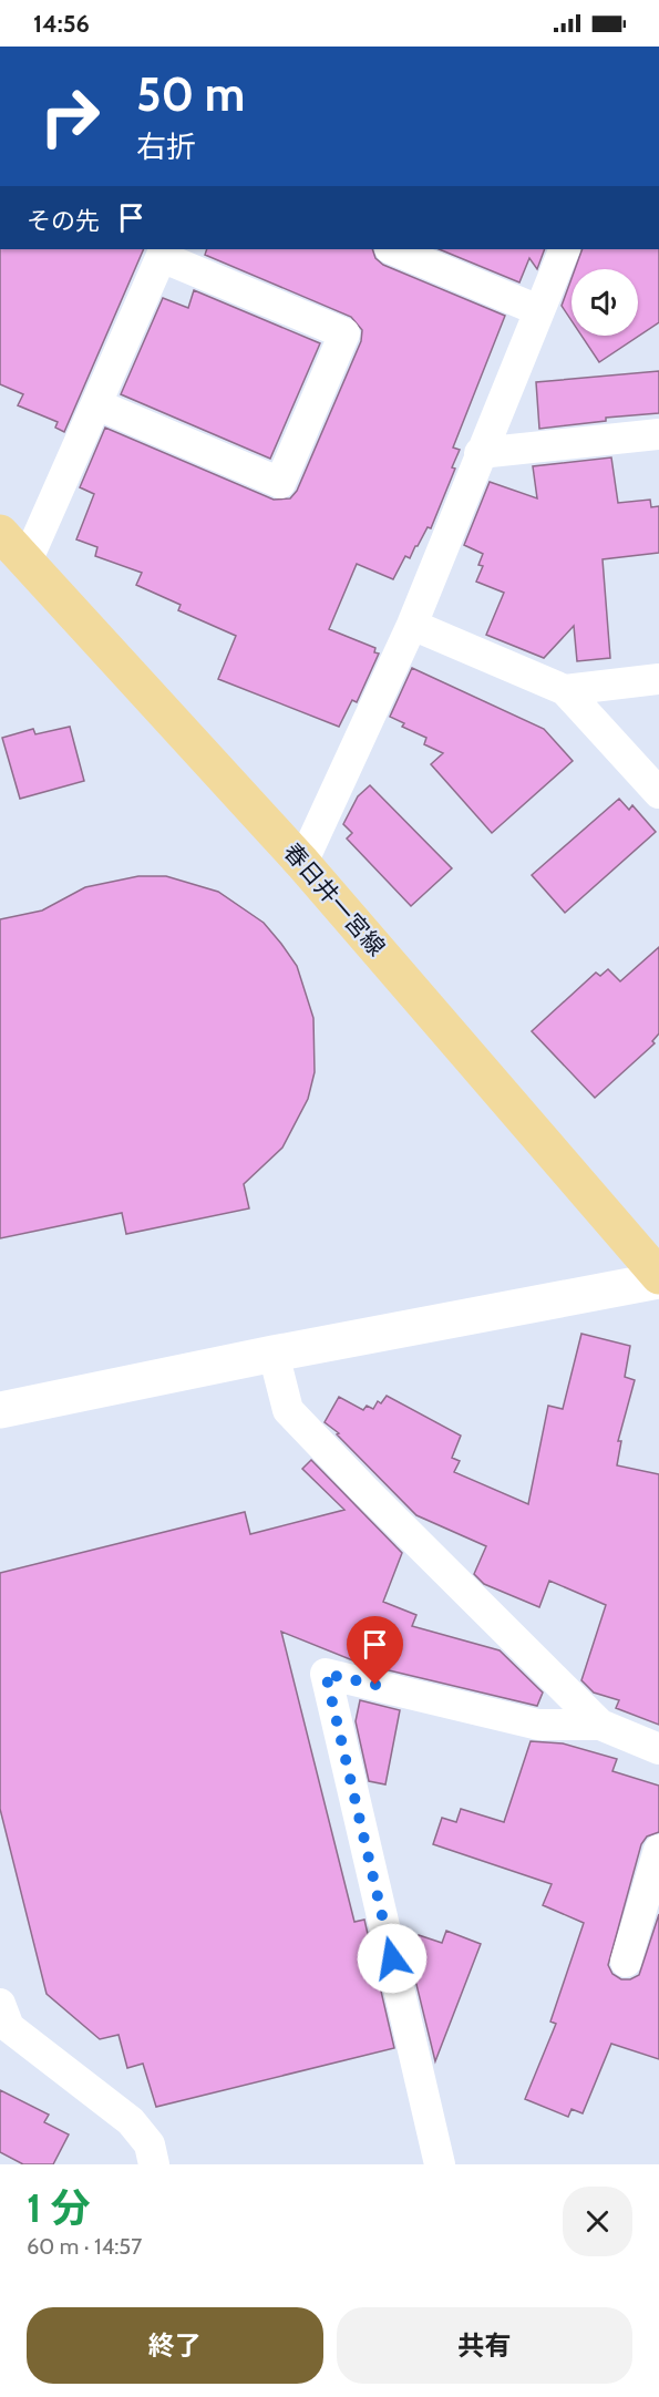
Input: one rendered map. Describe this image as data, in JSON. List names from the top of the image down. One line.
{"streets":{"main road":["春日井一宮線"]},"page":{"status":"14:56","turn":["50 m","右折"],"then":"その先","heading":["1 分","60 m · 14:57"],"buttons":["終了","共有"]}}
